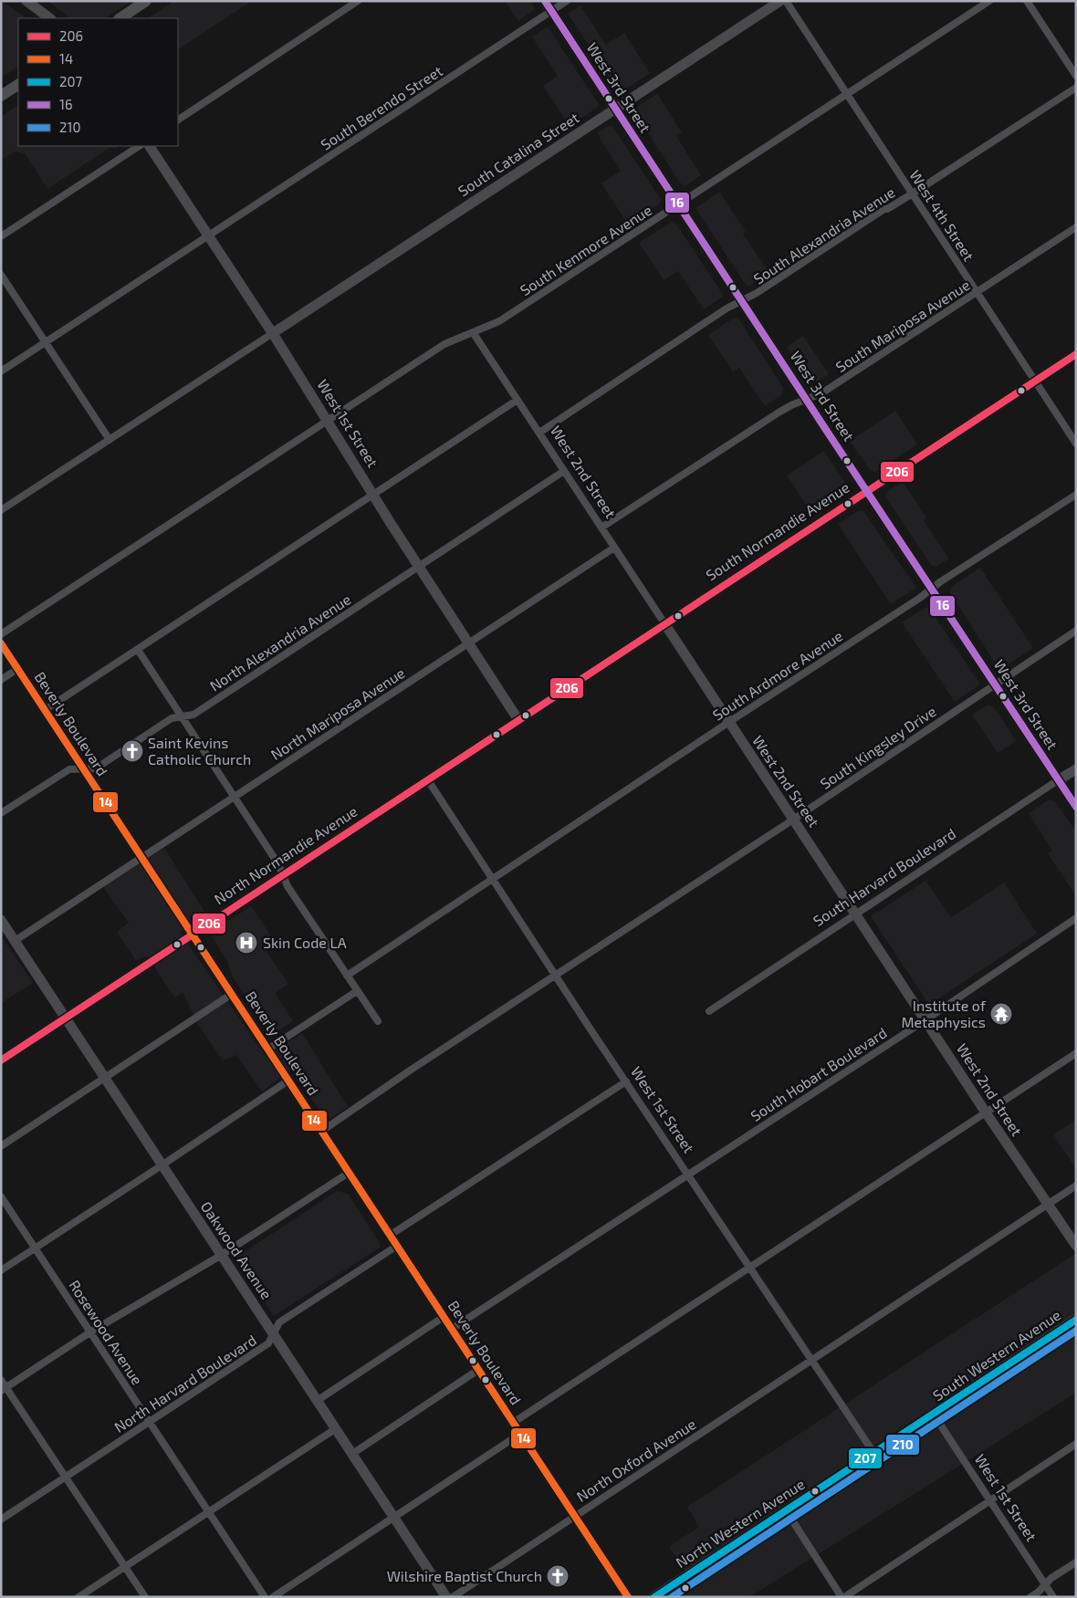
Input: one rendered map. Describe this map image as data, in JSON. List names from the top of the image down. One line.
{"streets":{"main road":["West 3rd Street","South Catalina Street","West 1st Street","West 2nd Street","South Normandie Avenue","Beverly Boulevard","North Normandie Avenue","South Harvard Boulevard","Oakwood Avenue","South Western Avenue","North Western Avenue"],"street":["South Berendo Street","West 4th Street","South Alexandria Avenue","South Kenmore Avenue","South Mariposa Avenue","North Alexandria Avenue","South Ardmore Avenue","North Mariposa Avenue","South Kingsley Drive","South Hobart Boulevard","Rosewood Avenue","North Harvard Boulevard","North Oxford Avenue"]},"crossings":[["West 3rd Street","South Berendo Street"],["West 3rd Street","South Catalina Street"],["West 3rd Street","South Alexandria Avenue"],["West 3rd Street","South Kenmore Avenue"],["West 3rd Street","South Mariposa Avenue"],["West 3rd Street","South Normandie Avenue"],["West 3rd Street","South Ardmore Avenue"],["West 3rd Street","South Kingsley Drive"],["West 3rd Street","South Harvard Boulevard"],["South Berendo Street","West 1st Street"],["South Catalina Street","West 1st Street"],["West 4th Street","South Alexandria Avenue"],["West 4th Street","South Kenmore Avenue"],["West 4th Street","South Mariposa Avenue"],["West 4th Street","South Normandie Avenue"],["South Alexandria Avenue","West 2nd Street"],["South Kenmore Avenue","West 1st Street"],["South Kenmore Avenue","West 2nd Street"],["South Mariposa Avenue","West 2nd Street"],["West 1st Street","South Normandie Avenue"],["West 1st Street","North Alexandria Avenue"],["West 1st Street","South Ardmore Avenue"],["West 1st Street","North Mariposa Avenue"],["West 1st Street","South Kingsley Drive"],["West 1st Street","North Normandie Avenue"],["West 1st Street","South Hobart Boulevard"],["West 1st Street","South Western Avenue"],["West 1st Street","North Oxford Avenue"],["West 1st Street","North Western Avenue"],["West 2nd Street","South Normandie Avenue"],["West 2nd Street","North Alexandria Avenue"],["West 2nd Street","South Ardmore Avenue"],["West 2nd Street","South Kingsley Drive"],["West 2nd Street","South Harvard Boulevard"],["West 2nd Street","South Hobart Boulevard"],["West 2nd Street","North Oxford Avenue"],["South Normandie Avenue","North Normandie Avenue"],["North Alexandria Avenue","Beverly Boulevard"],["North Mariposa Avenue","Beverly Boulevard"],["North Mariposa Avenue","Oakwood Avenue"],["Beverly Boulevard","South Kingsley Drive"],["Beverly Boulevard","North Normandie Avenue"],["Beverly Boulevard","South Hobart Boulevard"],["Beverly Boulevard","North Harvard Boulevard"],["Beverly Boulevard","North Oxford Avenue"],["North Normandie Avenue","Oakwood Avenue"],["Oakwood Avenue","North Harvard Boulevard"],["Rosewood Avenue","North Harvard Boulevard"],["South Western Avenue","North Western Avenue"]],"places":{"church":["Saint Kevins Catholic Church","Wilshire Baptist Church"],"hospital":["Skin Code LA"],"temple":["Institute of Metaphysics"]},"lines":["transit line 16","transit line 206","transit line 14","transit line 207","transit line 210"],"legend":["206","14","207","16","210"]}
